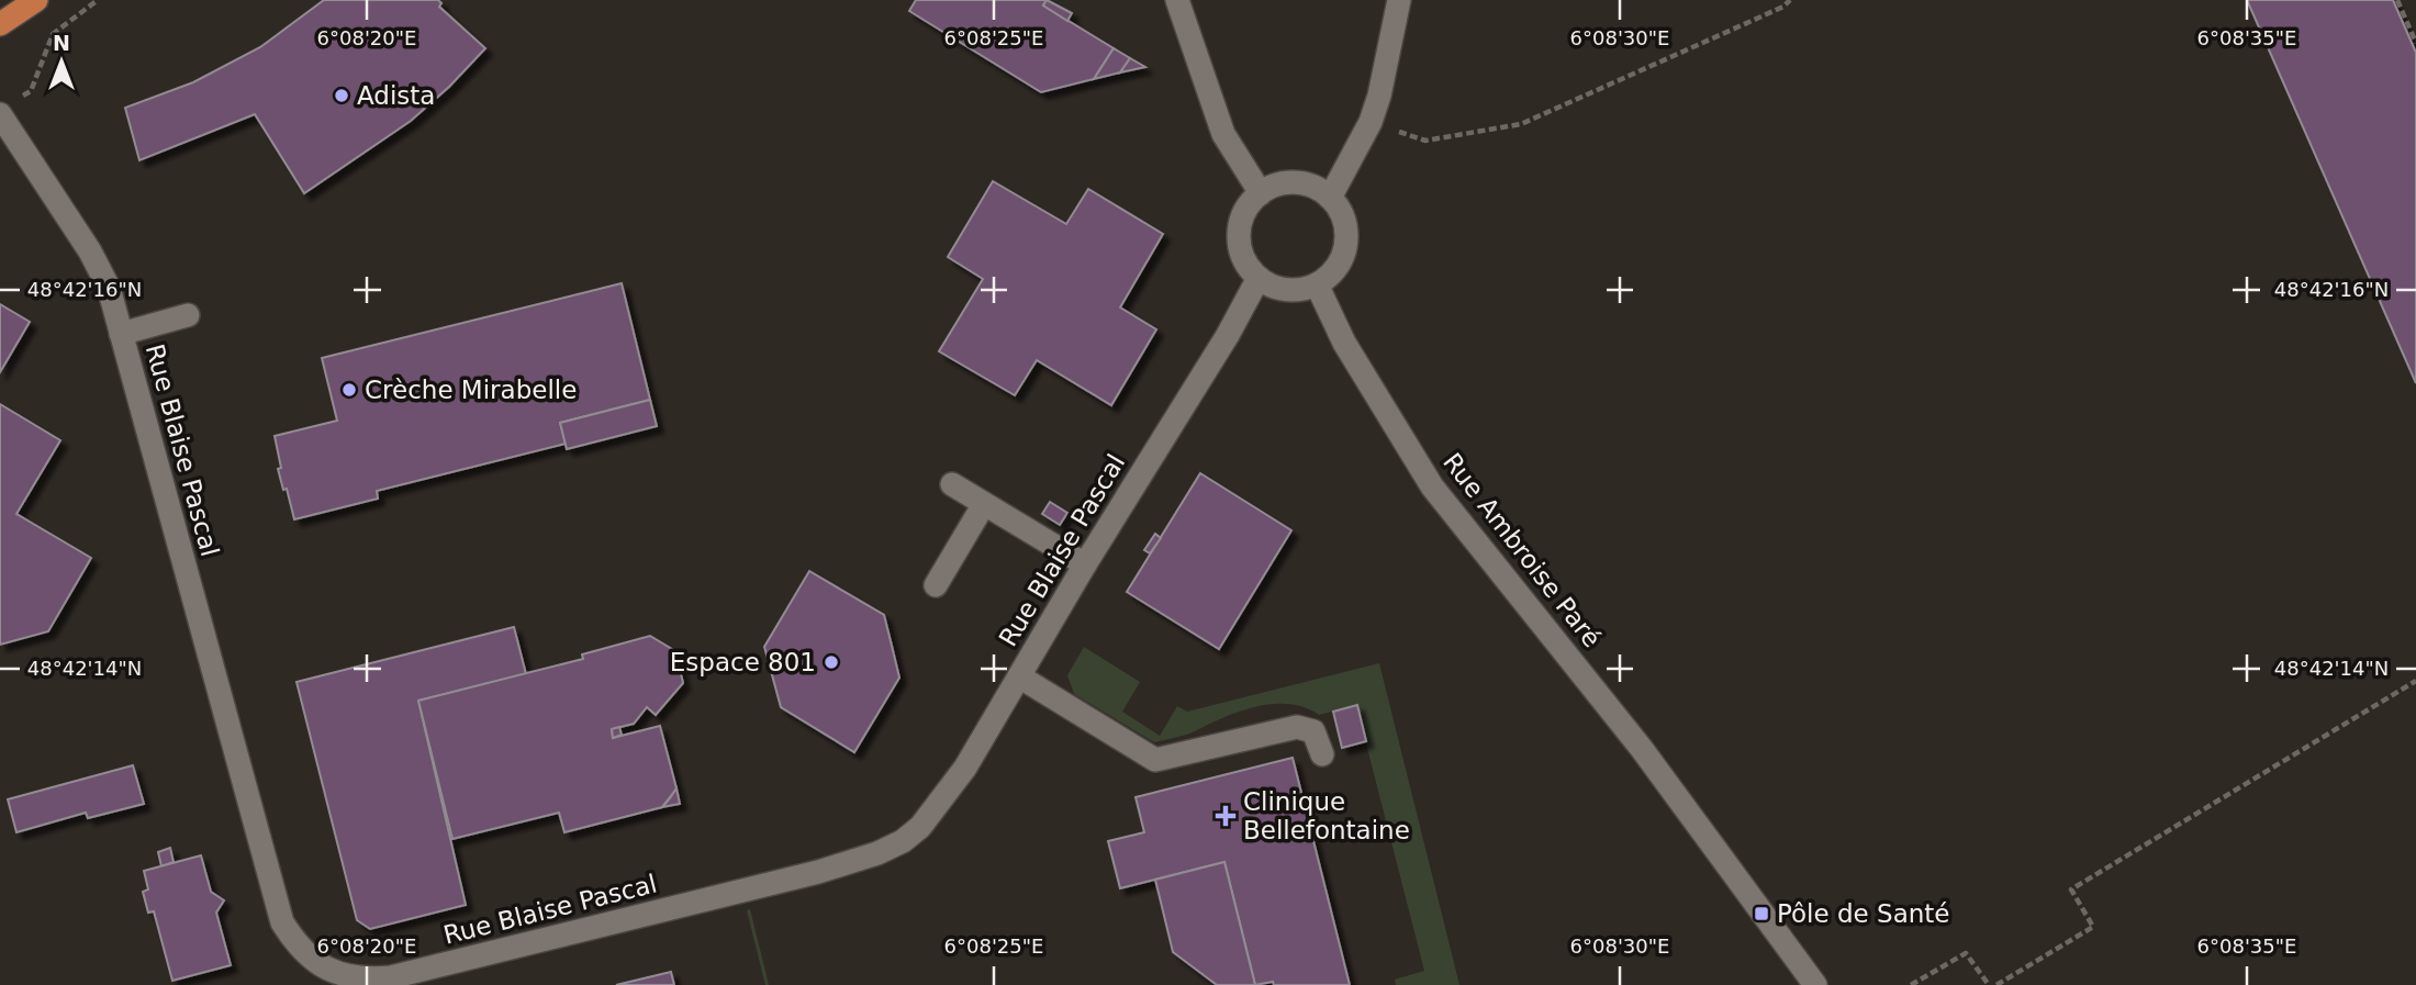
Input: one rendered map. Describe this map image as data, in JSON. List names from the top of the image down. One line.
{"streets":{"street":["Rue Blaise Pascal","Rue Ambroise Paré"]},"crossings":[["Rue Blaise Pascal","Rue Ambroise Paré"]],"places":{"other":["Adista","Crèche Mirabelle","Espace 801"],"health":["Clinique Bellefontaine"],"transit":["Pôle de Santé"]},"north":"top","coordinates":["6°08'20\"E","6°08'25\"E","6°08'30\"E","6°08'35\"E","48°42'16\"N","48°42'14\"N"]}
